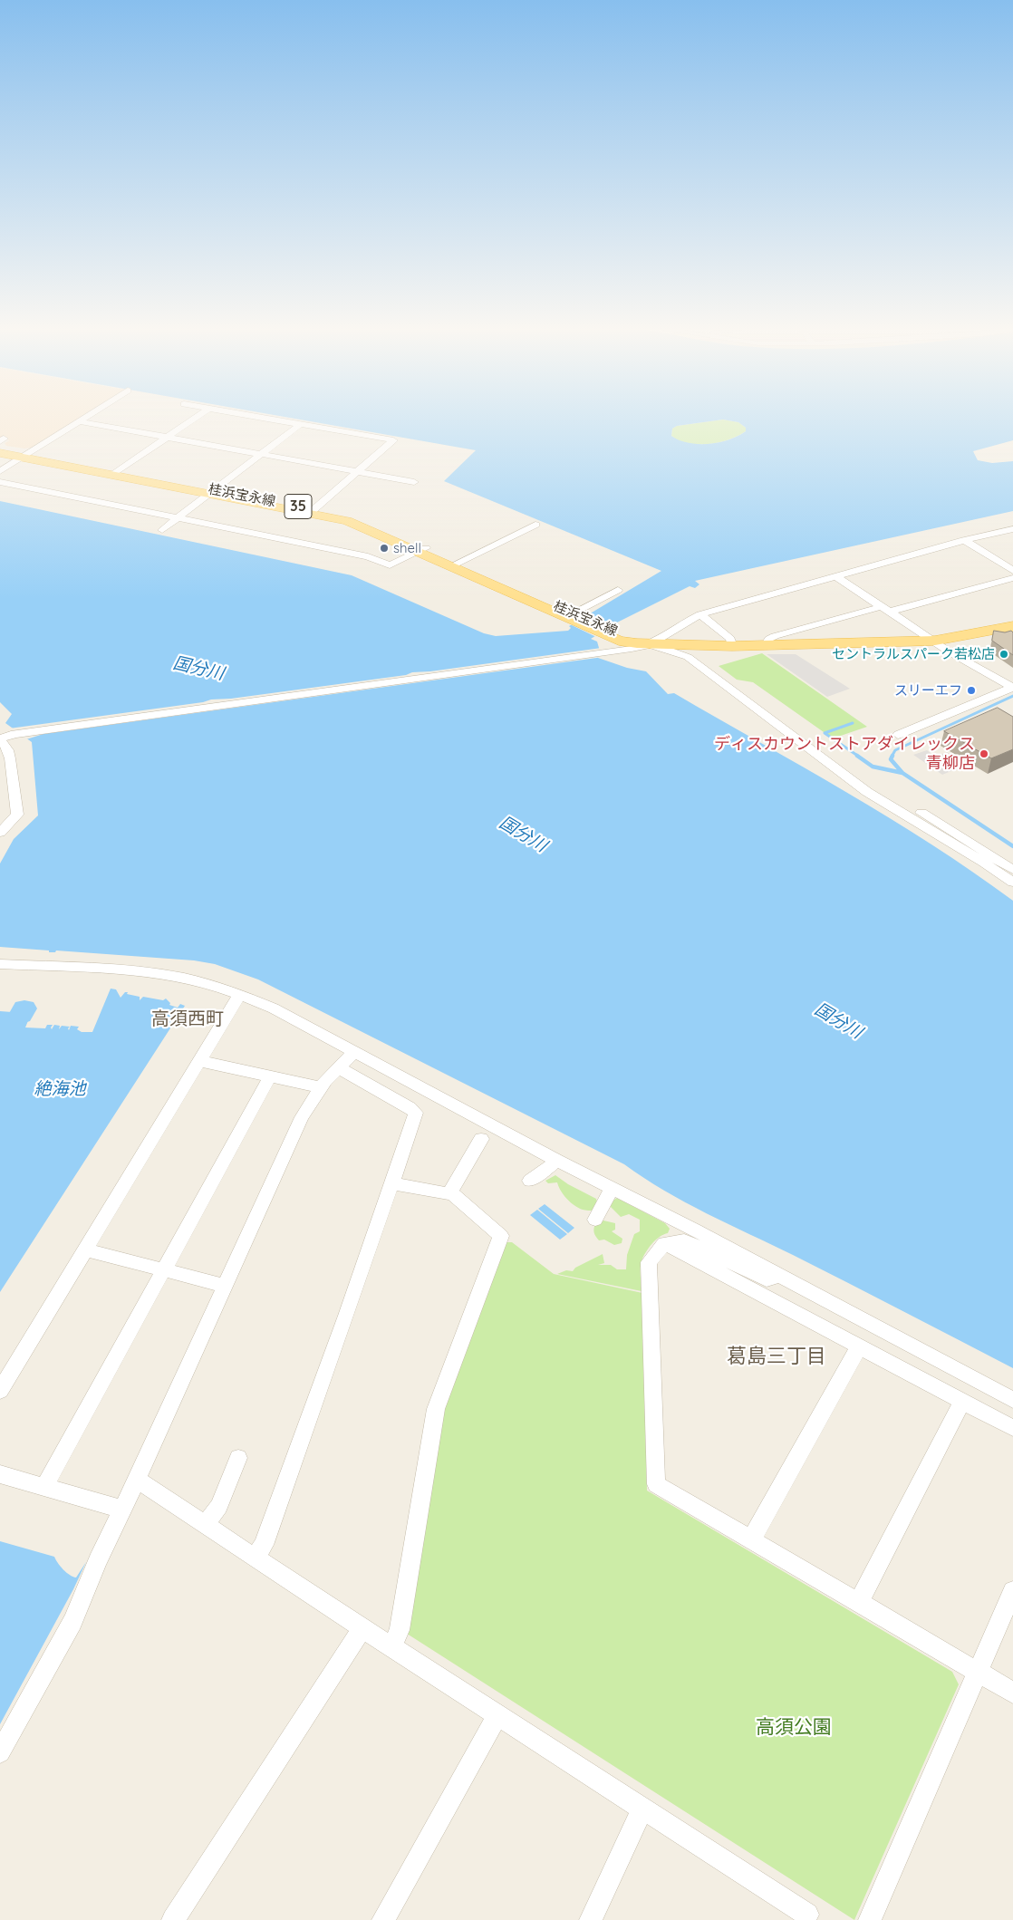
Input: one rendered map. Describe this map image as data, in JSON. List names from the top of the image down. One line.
{"streets":{"main road":["桂浜宝永線","35"]},"districts":["高須西町","葛島三丁目"],"water":["国分川","絶海池"],"parks":["高須公園"],"places":["shell","セントラルスパーク若松店","スリーエフ","ディスカウントストアダイレックス 青柳店"]}
